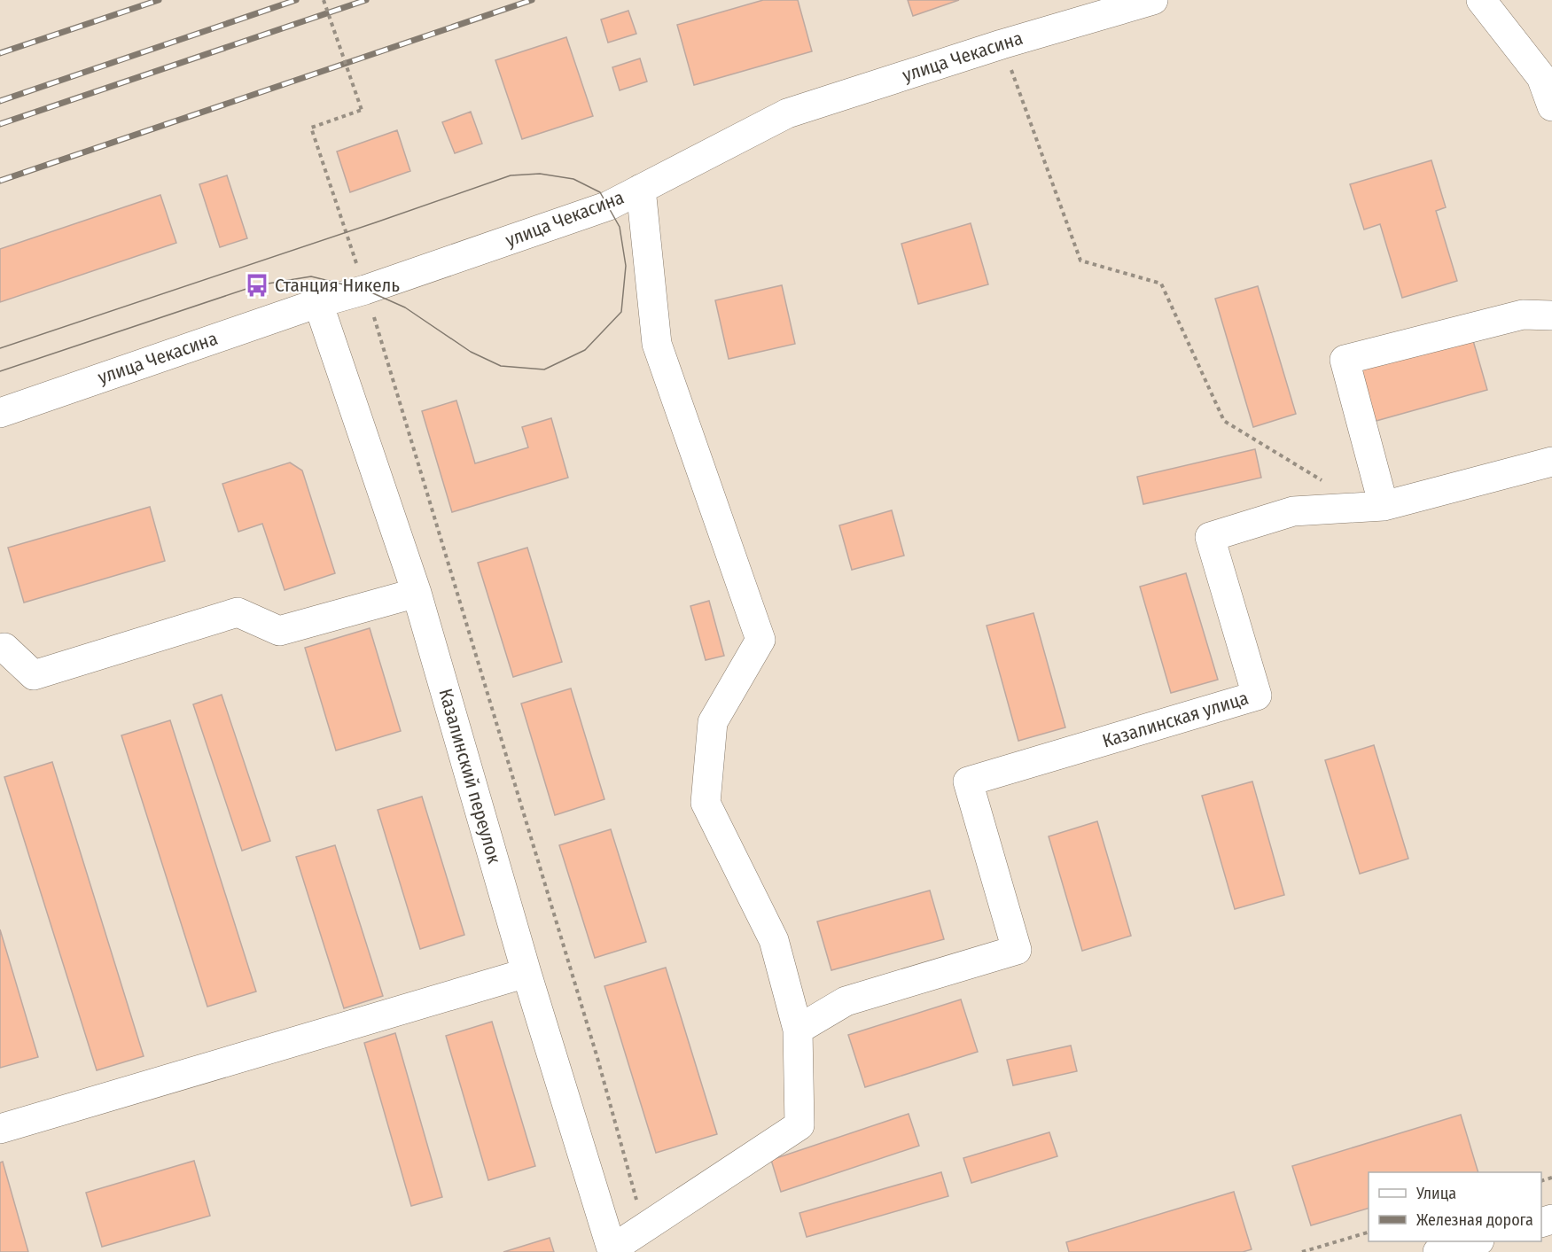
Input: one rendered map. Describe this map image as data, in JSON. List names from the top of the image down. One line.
{"streets":{"street":["улица Чекасина","Казалинская улица","Казалинский переулок"]},"crossings":[["улица Чекасина","Казалинский переулок"]],"places":{"bus stop":["Станция Никель"]},"legend":["Улица","Железная дорога"]}
